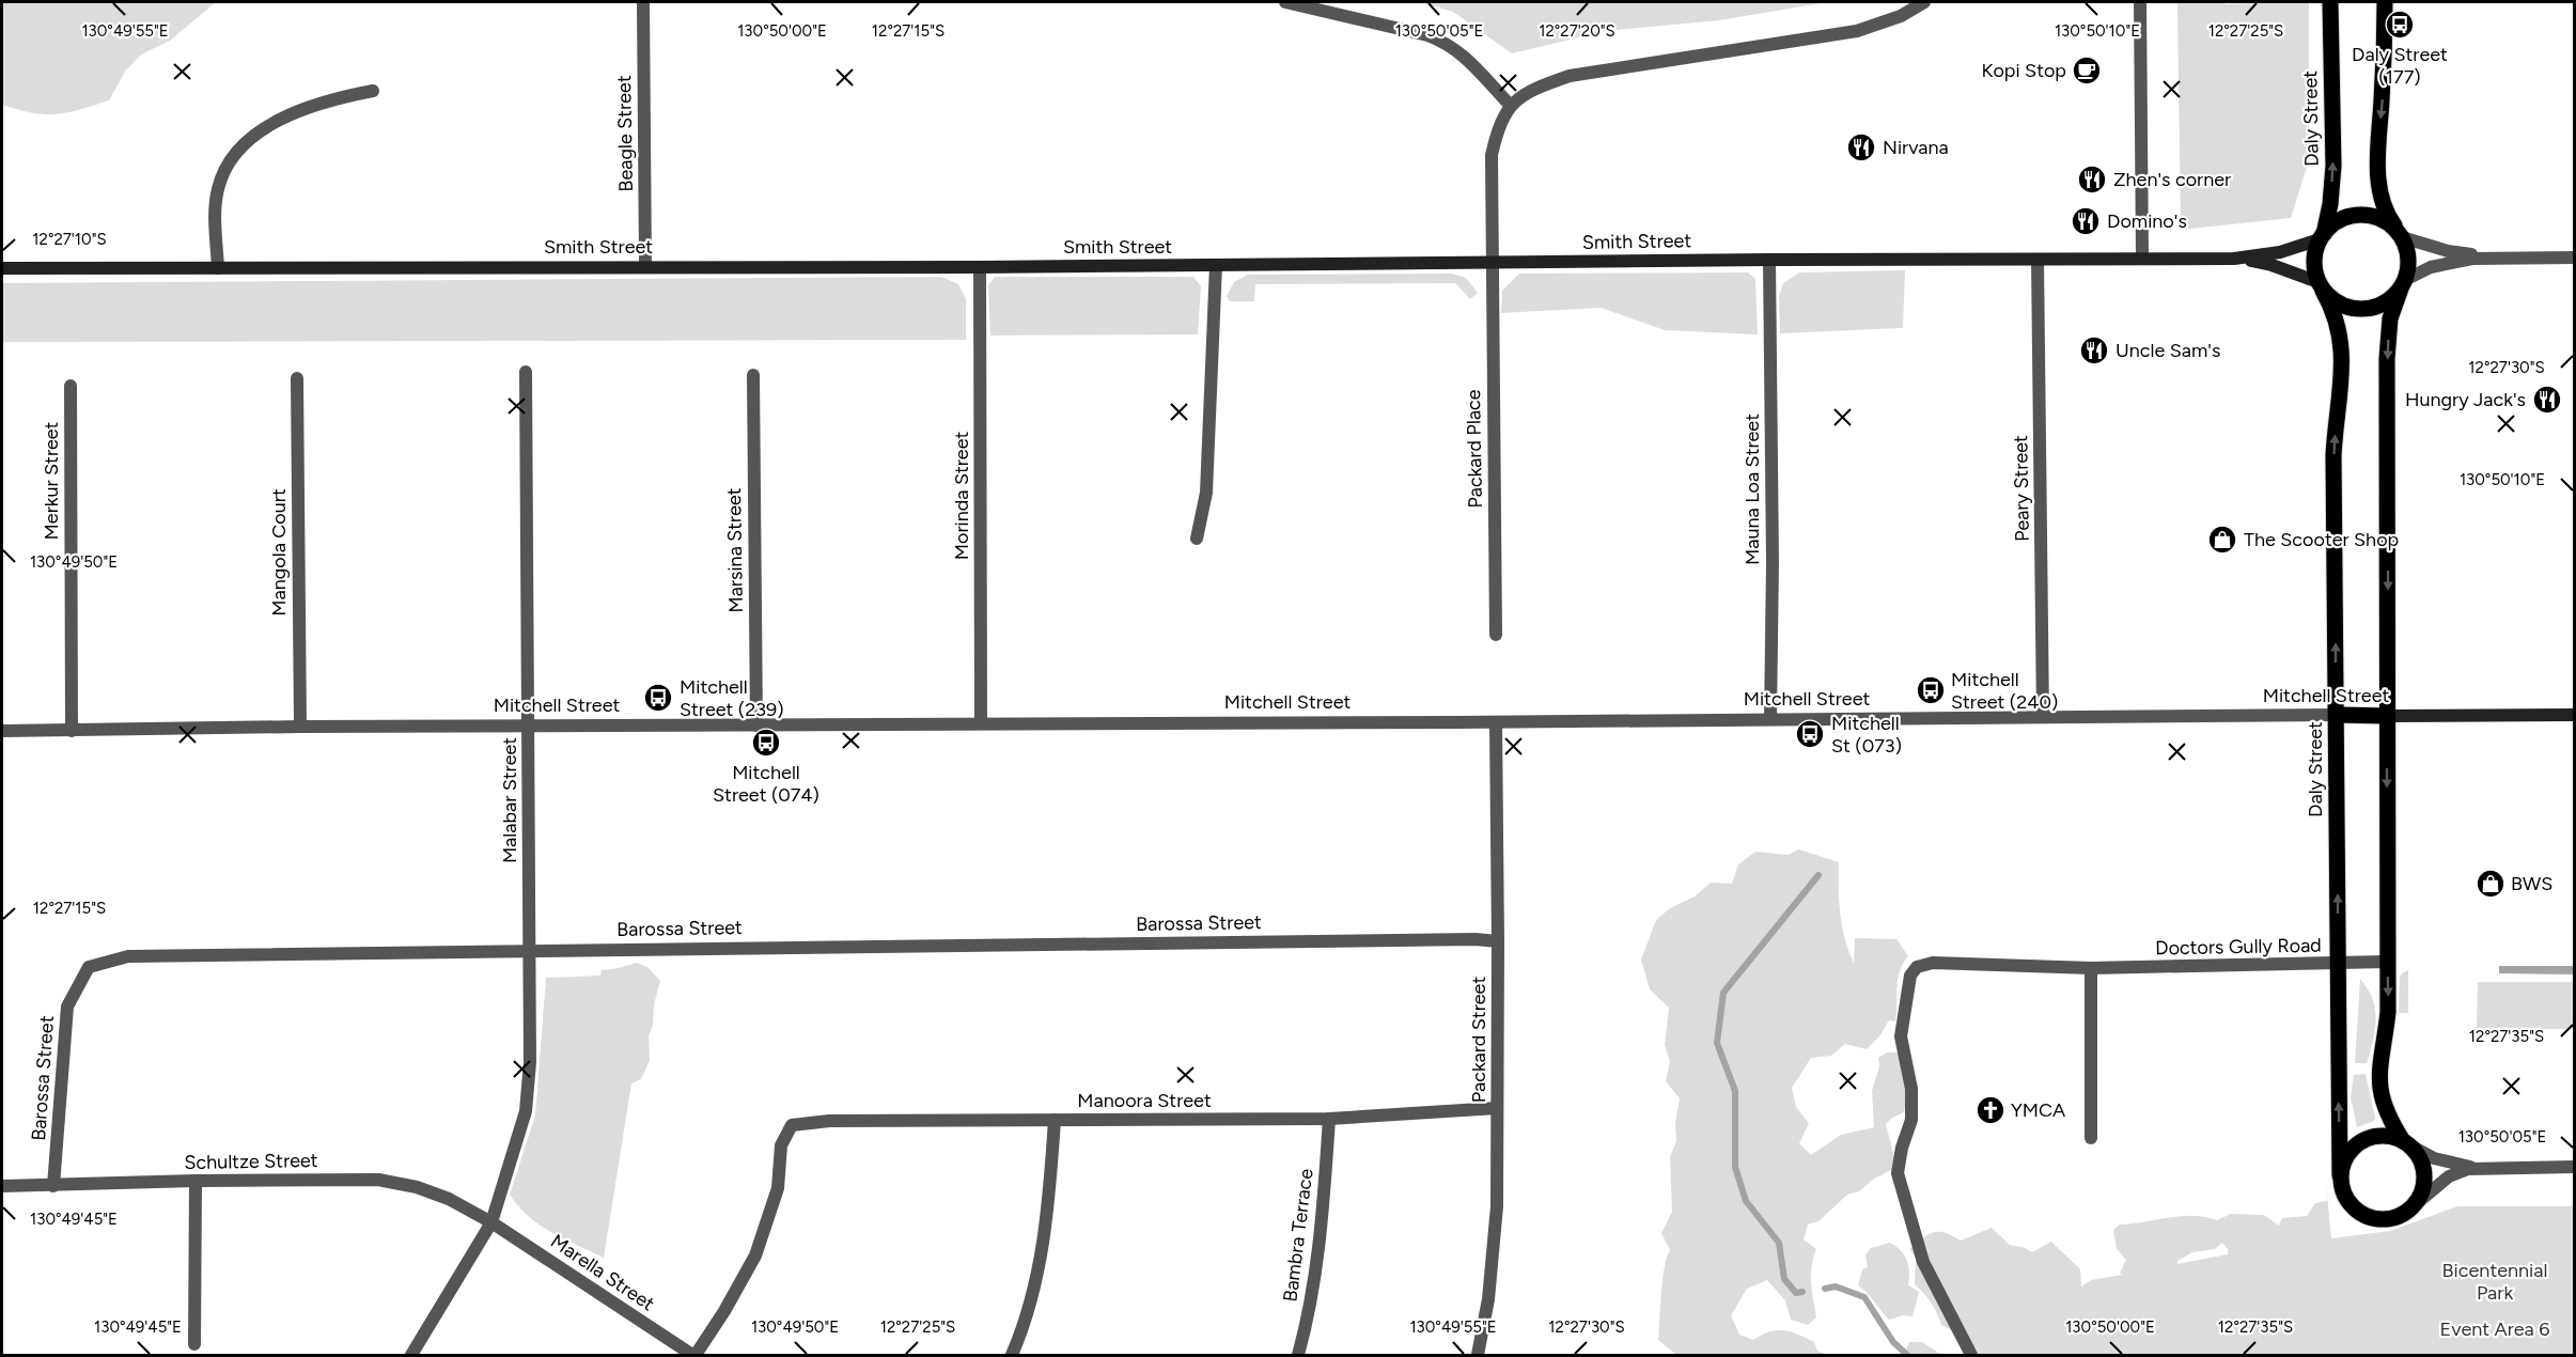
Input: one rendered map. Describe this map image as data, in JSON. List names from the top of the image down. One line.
{"streets":{"main road":["Daly Street","Mitchell Street"],"street":["Beagle Street","Smith Street","Packard Place","Merkur Street","Peary Street","Mauna Loa Street","Morinda Street","Marsina Street","Mangola Court","Malabar Street","Barossa Street","Doctors Gully Road","Packard Street","Manoora Street","Schultze Street","Bambra Terrace","Marella Street"]},"crossings":[["Daly Street","Smith Street"],["Daly Street","Mitchell Street"],["Daly Street","Doctors Gully Road"],["Beagle Street","Smith Street"],["Smith Street","Packard Place"],["Smith Street","Peary Street"],["Smith Street","Mauna Loa Street"],["Smith Street","Morinda Street"],["Merkur Street","Mitchell Street"],["Peary Street","Mitchell Street"],["Mauna Loa Street","Mitchell Street"],["Morinda Street","Mitchell Street"],["Marsina Street","Mitchell Street"],["Mangola Court","Mitchell Street"],["Mitchell Street","Malabar Street"],["Mitchell Street","Packard Street"],["Malabar Street","Barossa Street"],["Malabar Street","Schultze Street"],["Malabar Street","Marella Street"],["Barossa Street","Packard Street"],["Barossa Street","Schultze Street"],["Packard Street","Manoora Street"],["Manoora Street","Bambra Terrace"],["Manoora Street","Marella Street"],["Schultze Street","Marella Street"]],"parks":["Bicentennial Park","Event Area 6"],"places":{"bus stop":["Daly Street (177)","Mitchell Street (240)","Mitchell Street (239)","Mitchell St (073)","Mitchell Street (074)"],"cafe":["Kopi Stop"],"restaurant":["Nirvana","Zhen's corner","Domino's","Uncle Sam's","Hungry Jack's"],"shop":["The Scooter Shop","BWS"],"church":["YMCA"]},"coordinates":["130°49'55\"E","130°50'00\"E","130°50'05\"E","130°50'10\"E","12°27'25\"S","12°27'15\"S","12°27'20\"S","12°27'10\"S","12°27'30\"S","130°49'50\"E","12°27'35\"S","130°49'45\"E"]}
